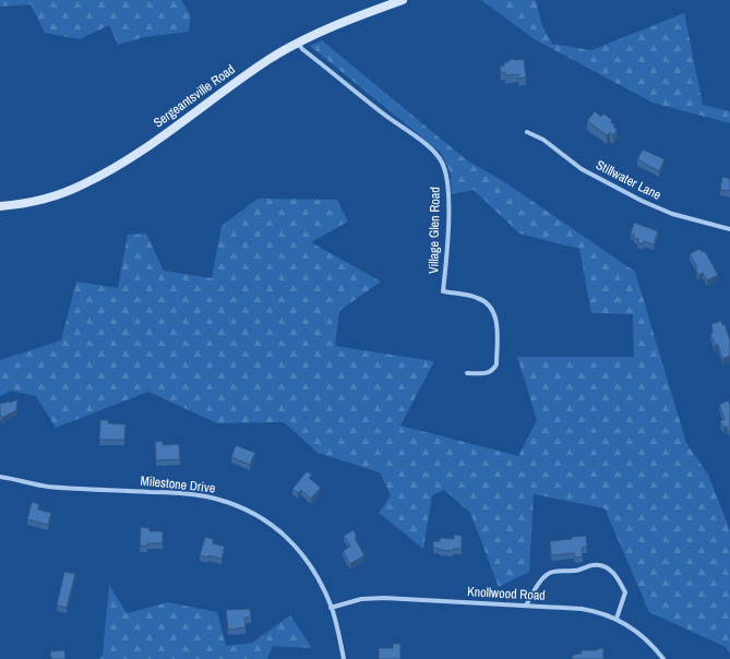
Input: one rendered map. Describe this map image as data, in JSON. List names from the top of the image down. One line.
{"streets":{"main road":["Sergeantsville Road"],"street":["Stillwater Lane","Village Glen Road","Milestone Drive","Knollwood Road"]},"crossings":[["Sergeantsville Road","Village Glen Road"],["Milestone Drive","Knollwood Road"]]}
